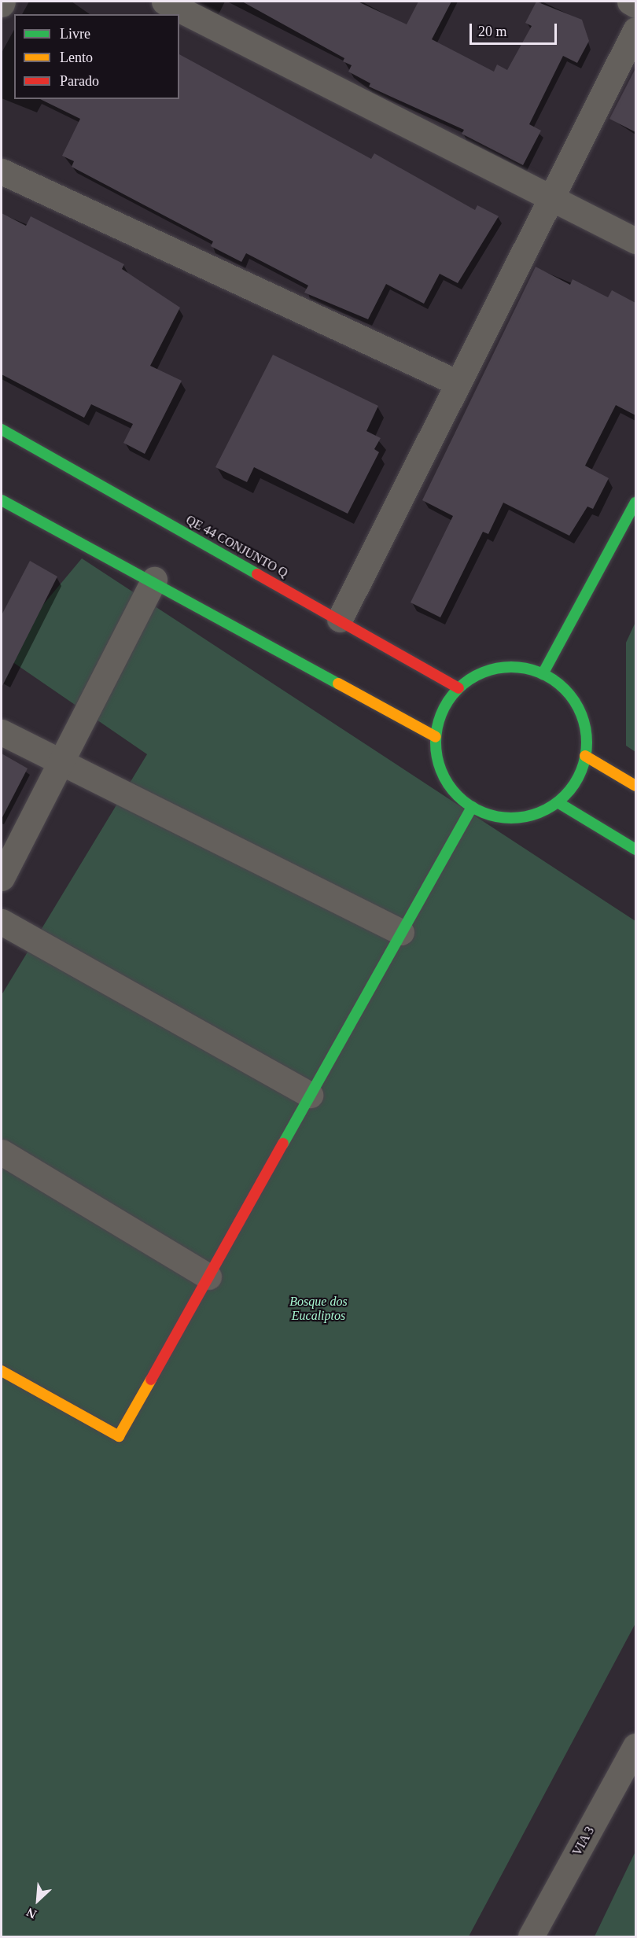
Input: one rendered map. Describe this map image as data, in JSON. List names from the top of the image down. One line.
{"streets":{"street":["QE 44 CONJUNTO Q","VIA 3"]},"parks":["Bosque dos Eucaliptos"],"legend":["Livre","Lento","Parado"],"scale_bar":"20 m","north":"bottom left"}
